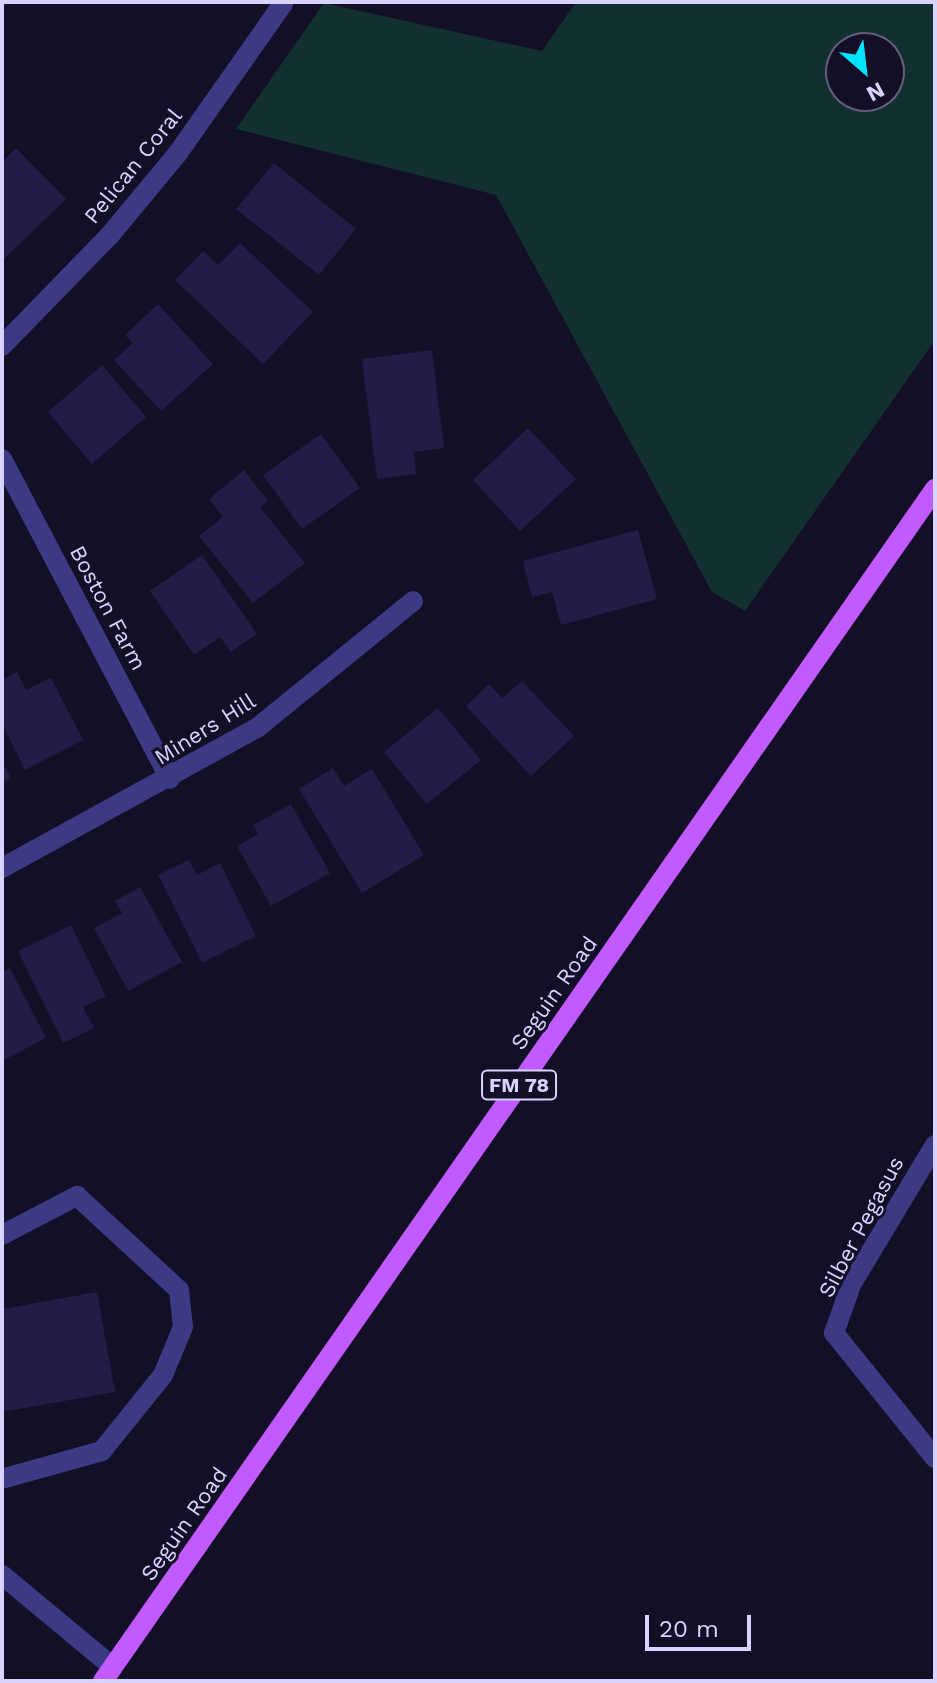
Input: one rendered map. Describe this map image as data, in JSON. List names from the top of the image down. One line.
{"streets":{"main road":["Seguin Road","FM 78"],"street":["Pelican Coral","Boston Farm","Miners Hill","Silber Pegasus"]},"crossings":[["Boston Farm","Miners Hill"]],"scale_bar":"20 m","north":"bottom right"}
